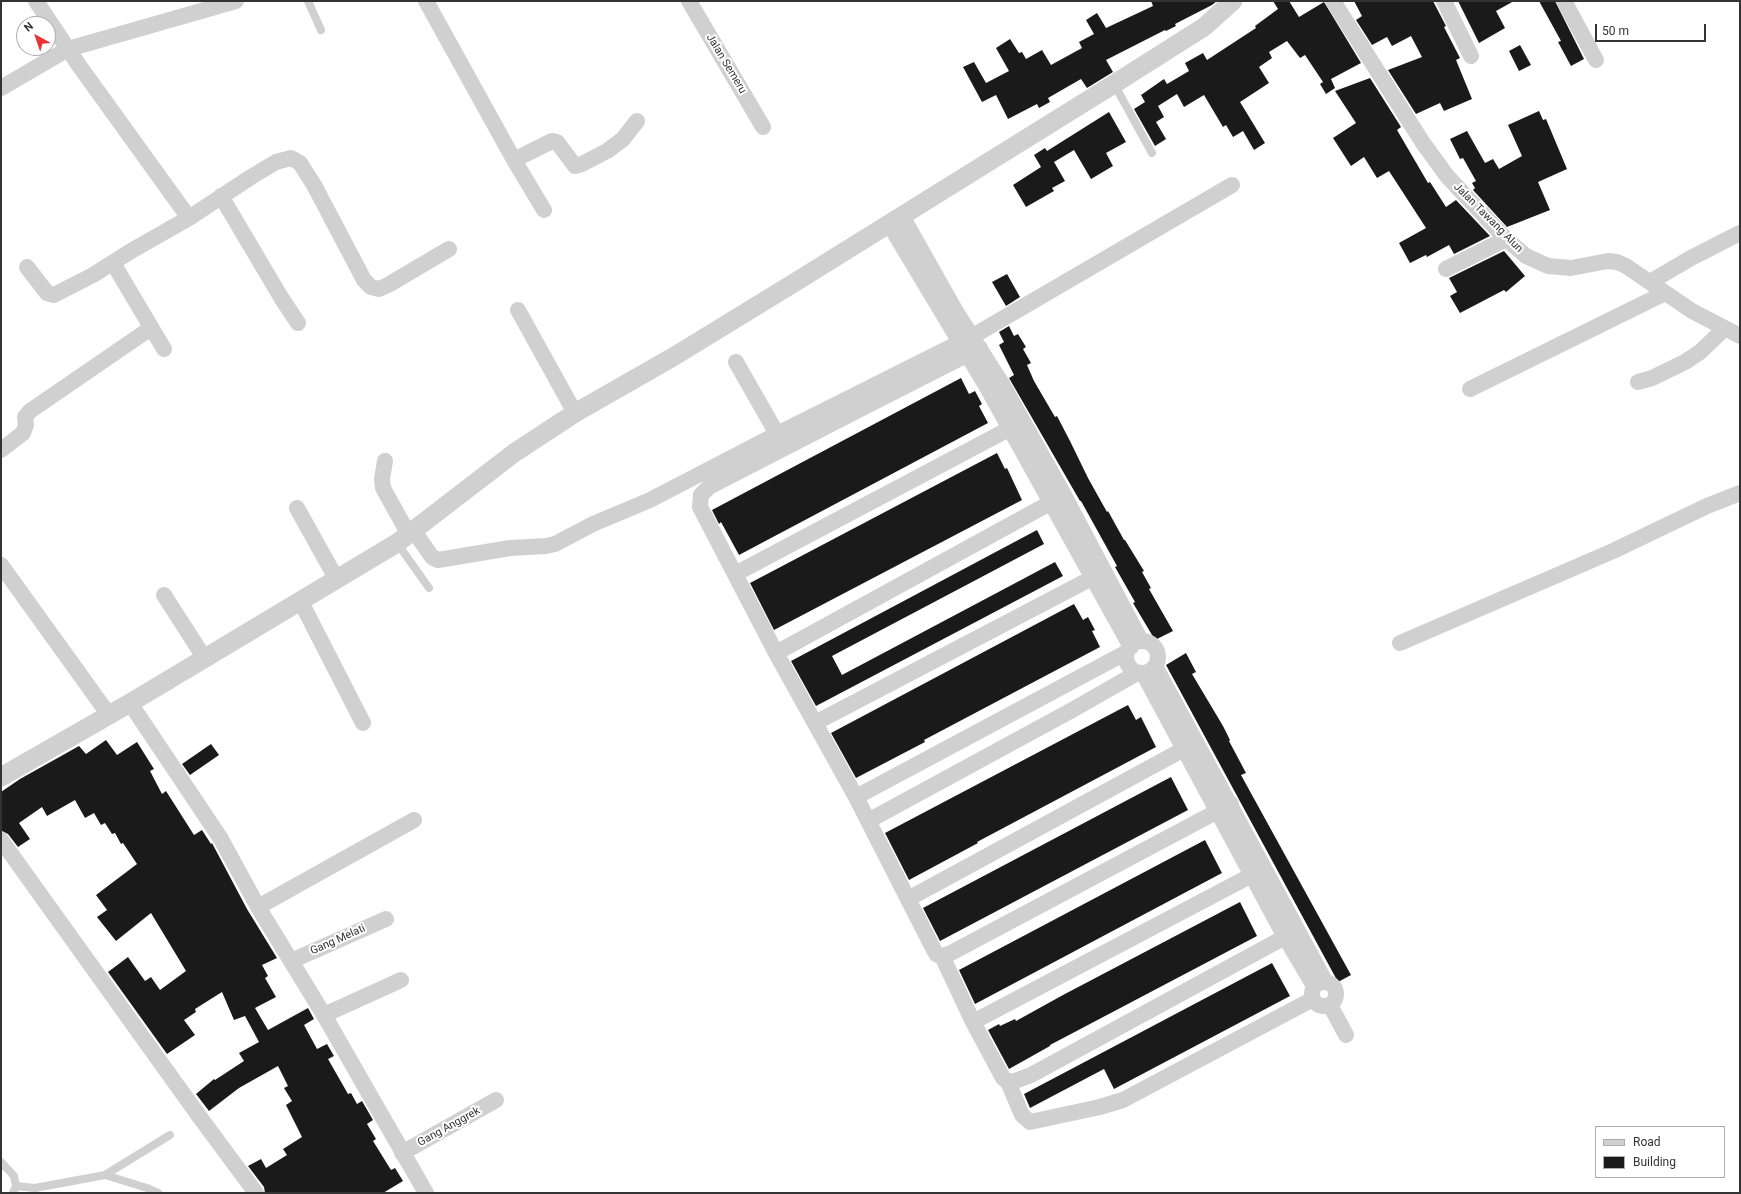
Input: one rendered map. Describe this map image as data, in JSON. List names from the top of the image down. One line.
{"streets":{"street":["Jalan Semeru","Jalan Tawang Alun","Gang Melati","Gang Anggrek"]},"legend":["Road","Building"],"scale_bar":"50 m","north":"top left"}
